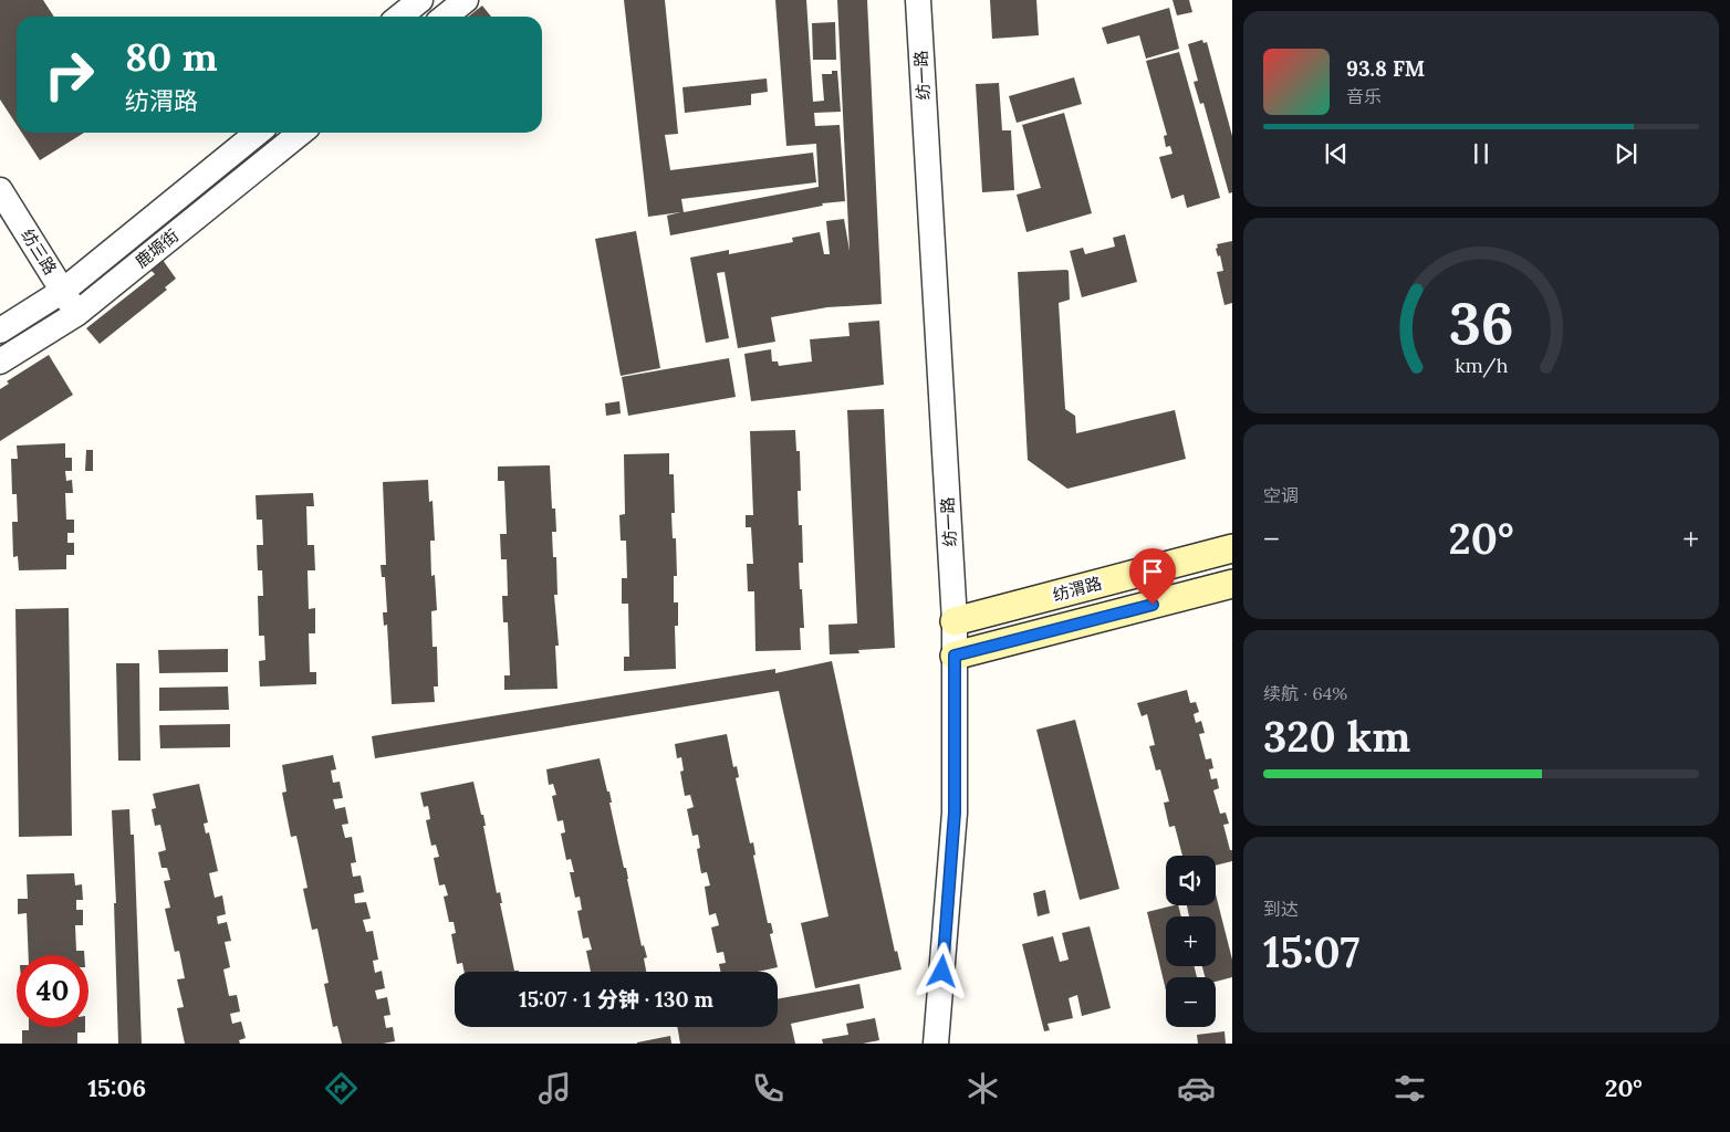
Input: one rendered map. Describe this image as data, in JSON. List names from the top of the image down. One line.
{"streets":{"main road":["纺渭路"],"street":["纺一路","鹿塬街","纺三路"]},"crossings":[["纺一路","纺渭路"],["鹿塬街","纺三路"]],"page":{"turn":["80 m","纺渭路"],"song":["93.8 FM","音乐"],"tile":["空调",["续航 · 64%","320 km"],["到达","15:07"]],"heat":["−","20°","+"],"map_buttons":["+","−"],"limit":"40","trip":"15:07 · 1 分钟 · 130 m","tabs":["15:06","20°"],"gauge":["36","km/h"]}}
